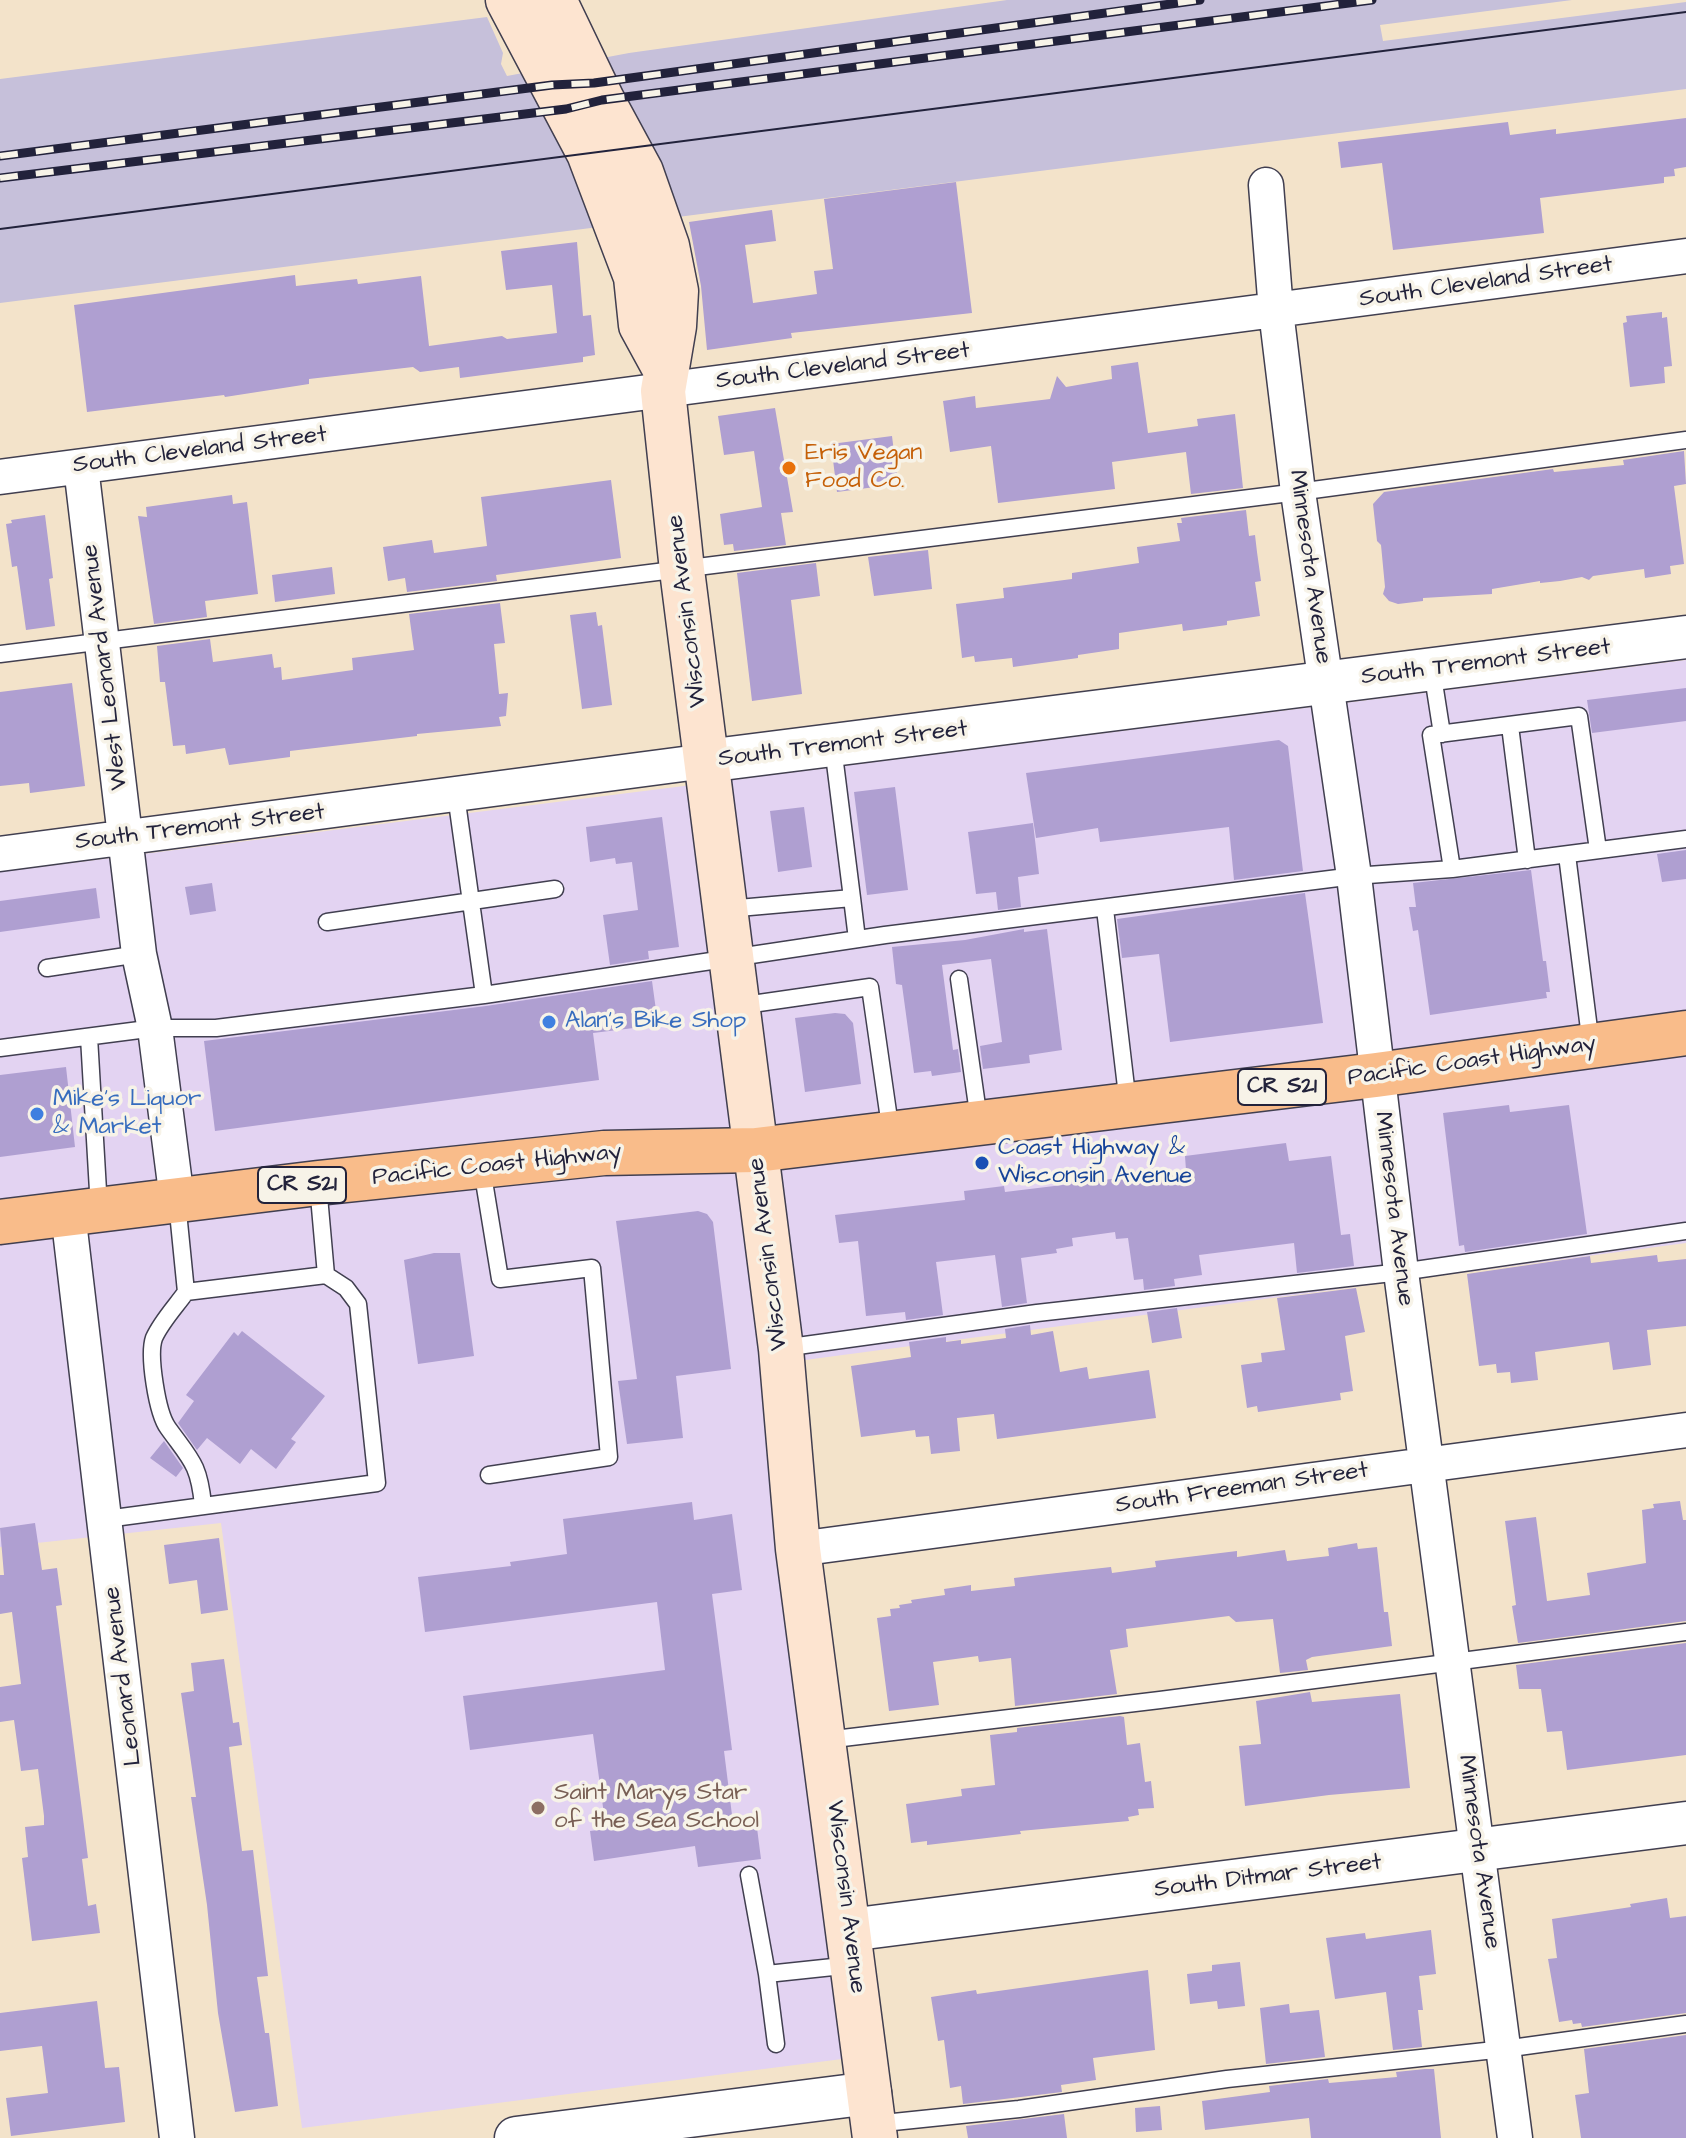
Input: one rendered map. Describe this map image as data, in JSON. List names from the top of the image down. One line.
{"streets":{"main road":["Wisconsin Avenue","Pacific Coast Highway","CR S21"],"street":["South Cleveland Street","Minnesota Avenue","South Tremont Street","West Leonard Avenue","South Freeman Street","Leonard Avenue","South Ditmar Street"]},"crossings":[["South Cleveland Street","Minnesota Avenue"],["South Cleveland Street","Wisconsin Avenue"],["South Cleveland Street","West Leonard Avenue"],["Minnesota Avenue","South Tremont Street"],["Minnesota Avenue","Pacific Coast Highway"],["Minnesota Avenue","South Freeman Street"],["Minnesota Avenue","South Ditmar Street"],["Wisconsin Avenue","South Tremont Street"],["Wisconsin Avenue","Pacific Coast Highway"],["Wisconsin Avenue","CR S21"],["Wisconsin Avenue","South Freeman Street"],["Wisconsin Avenue","South Ditmar Street"],["South Tremont Street","West Leonard Avenue"],["West Leonard Avenue","Pacific Coast Highway"],["Pacific Coast Highway","CR S21"],["Pacific Coast Highway","Leonard Avenue"]],"places":["Eris Vegan Food Co.","Alan's Bike Shop","Mike's Liquor & Market","Coast Highway & Wisconsin Avenue","Saint Marys Star of the Sea School"]}
